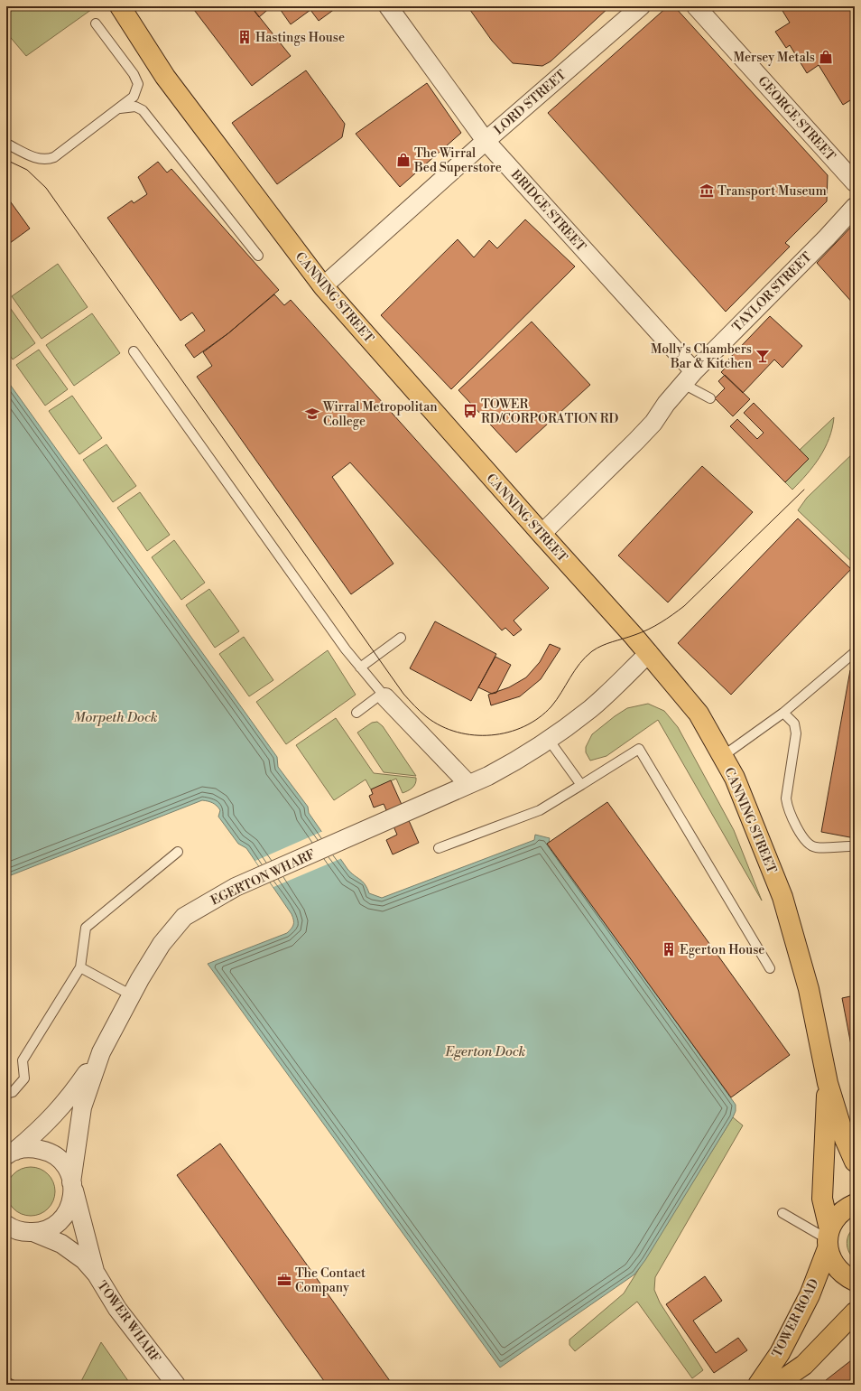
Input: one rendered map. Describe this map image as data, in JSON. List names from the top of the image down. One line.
{"streets":{"highway":["CANNING STREET","TOWER ROAD"],"street":["LORD STREET","GEORGE STREET","BRIDGE STREET","TAYLOR STREET","EGERTON WHARF","TOWER WHARF"]},"crossings":[["LORD STREET","BRIDGE STREET"],["LORD STREET","CANNING STREET"],["BRIDGE STREET","TAYLOR STREET"],["TAYLOR STREET","CANNING STREET"],["CANNING STREET","EGERTON WHARF"],["CANNING STREET","TOWER ROAD"],["EGERTON WHARF","TOWER WHARF"]],"water":["Morpeth Dock","Egerton Dock"],"places":{"building":["Hastings House","Egerton House"],"shop":["Mersey Metals","The Wirral Bed Superstore"],"museum":["Transport Museum"],"bar":["Molly's Chambers Bar & Kitchen"],"bus stop":["TOWER RD/CORPORATION RD"],"school or university":["Wirral Metropolitan College"],"office":["The Contact Company"]}}
